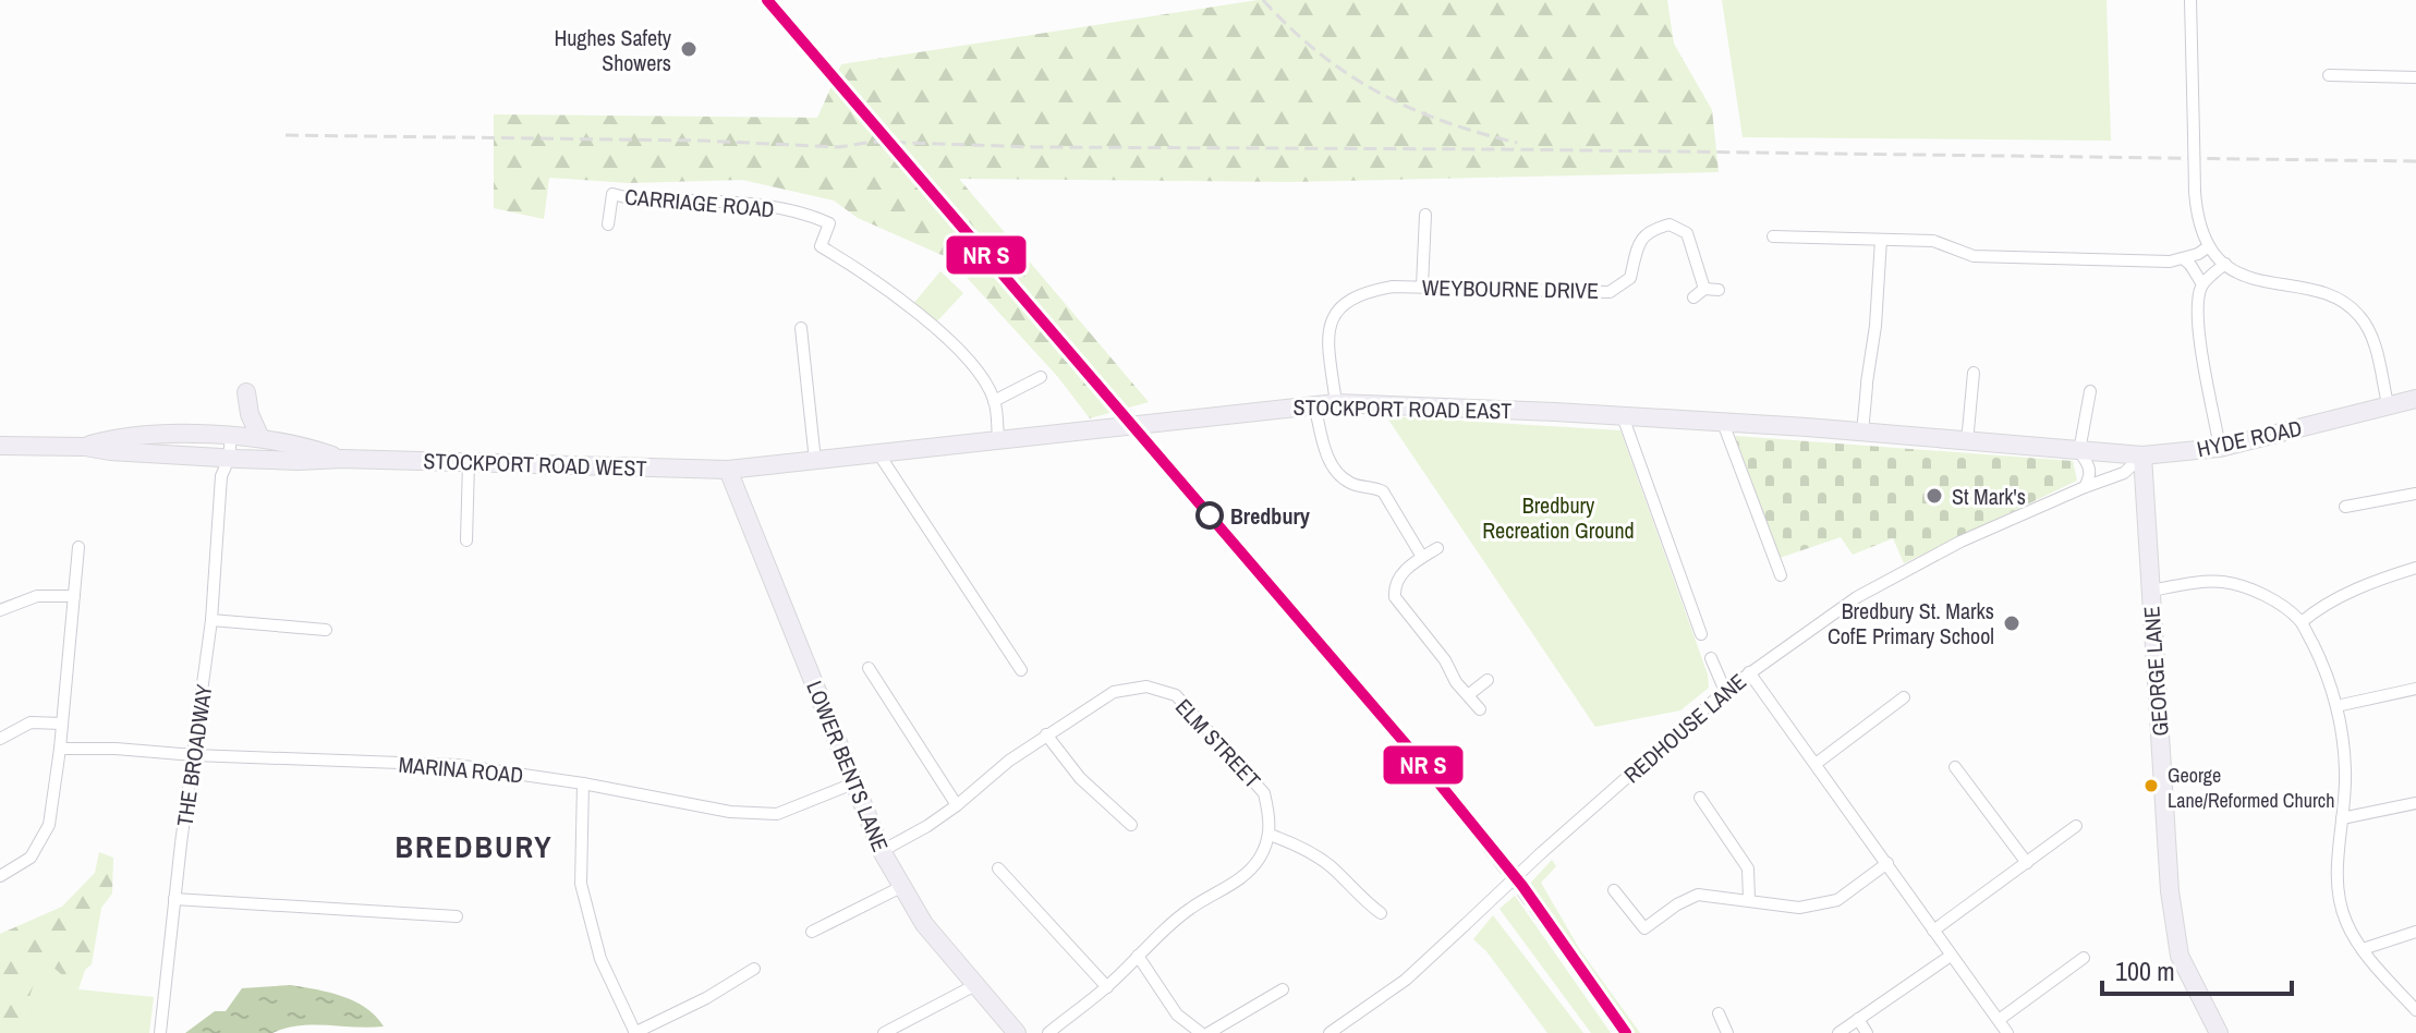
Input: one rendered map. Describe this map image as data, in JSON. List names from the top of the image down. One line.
{"streets":{"main road":["STOCKPORT ROAD EAST","HYDE ROAD","STOCKPORT ROAD WEST","GEORGE LANE","LOWER BENTS LANE"],"street":["CARRIAGE ROAD","WEYBOURNE DRIVE","REDHOUSE LANE","ELM STREET","THE BROADWAY","MARINA ROAD"]},"crossings":[["CARRIAGE ROAD","STOCKPORT ROAD EAST"],["WEYBOURNE DRIVE","STOCKPORT ROAD EAST"],["STOCKPORT ROAD EAST","HYDE ROAD"],["STOCKPORT ROAD EAST","STOCKPORT ROAD WEST"],["STOCKPORT ROAD EAST","LOWER BENTS LANE"],["HYDE ROAD","GEORGE LANE"],["HYDE ROAD","REDHOUSE LANE"],["STOCKPORT ROAD WEST","THE BROADWAY"],["STOCKPORT ROAD WEST","LOWER BENTS LANE"],["GEORGE LANE","REDHOUSE LANE"],["ELM STREET","LOWER BENTS LANE"],["THE BROADWAY","MARINA ROAD"],["LOWER BENTS LANE","MARINA ROAD"]],"districts":["BREDBURY"],"parks":["Bredbury Recreation Ground"],"places":["Hughes Safety Showers","St Mark's","Bredbury","Bredbury St. Marks CofE Primary School","George Lane/Reformed Church"],"scale_bar":"100 m"}
